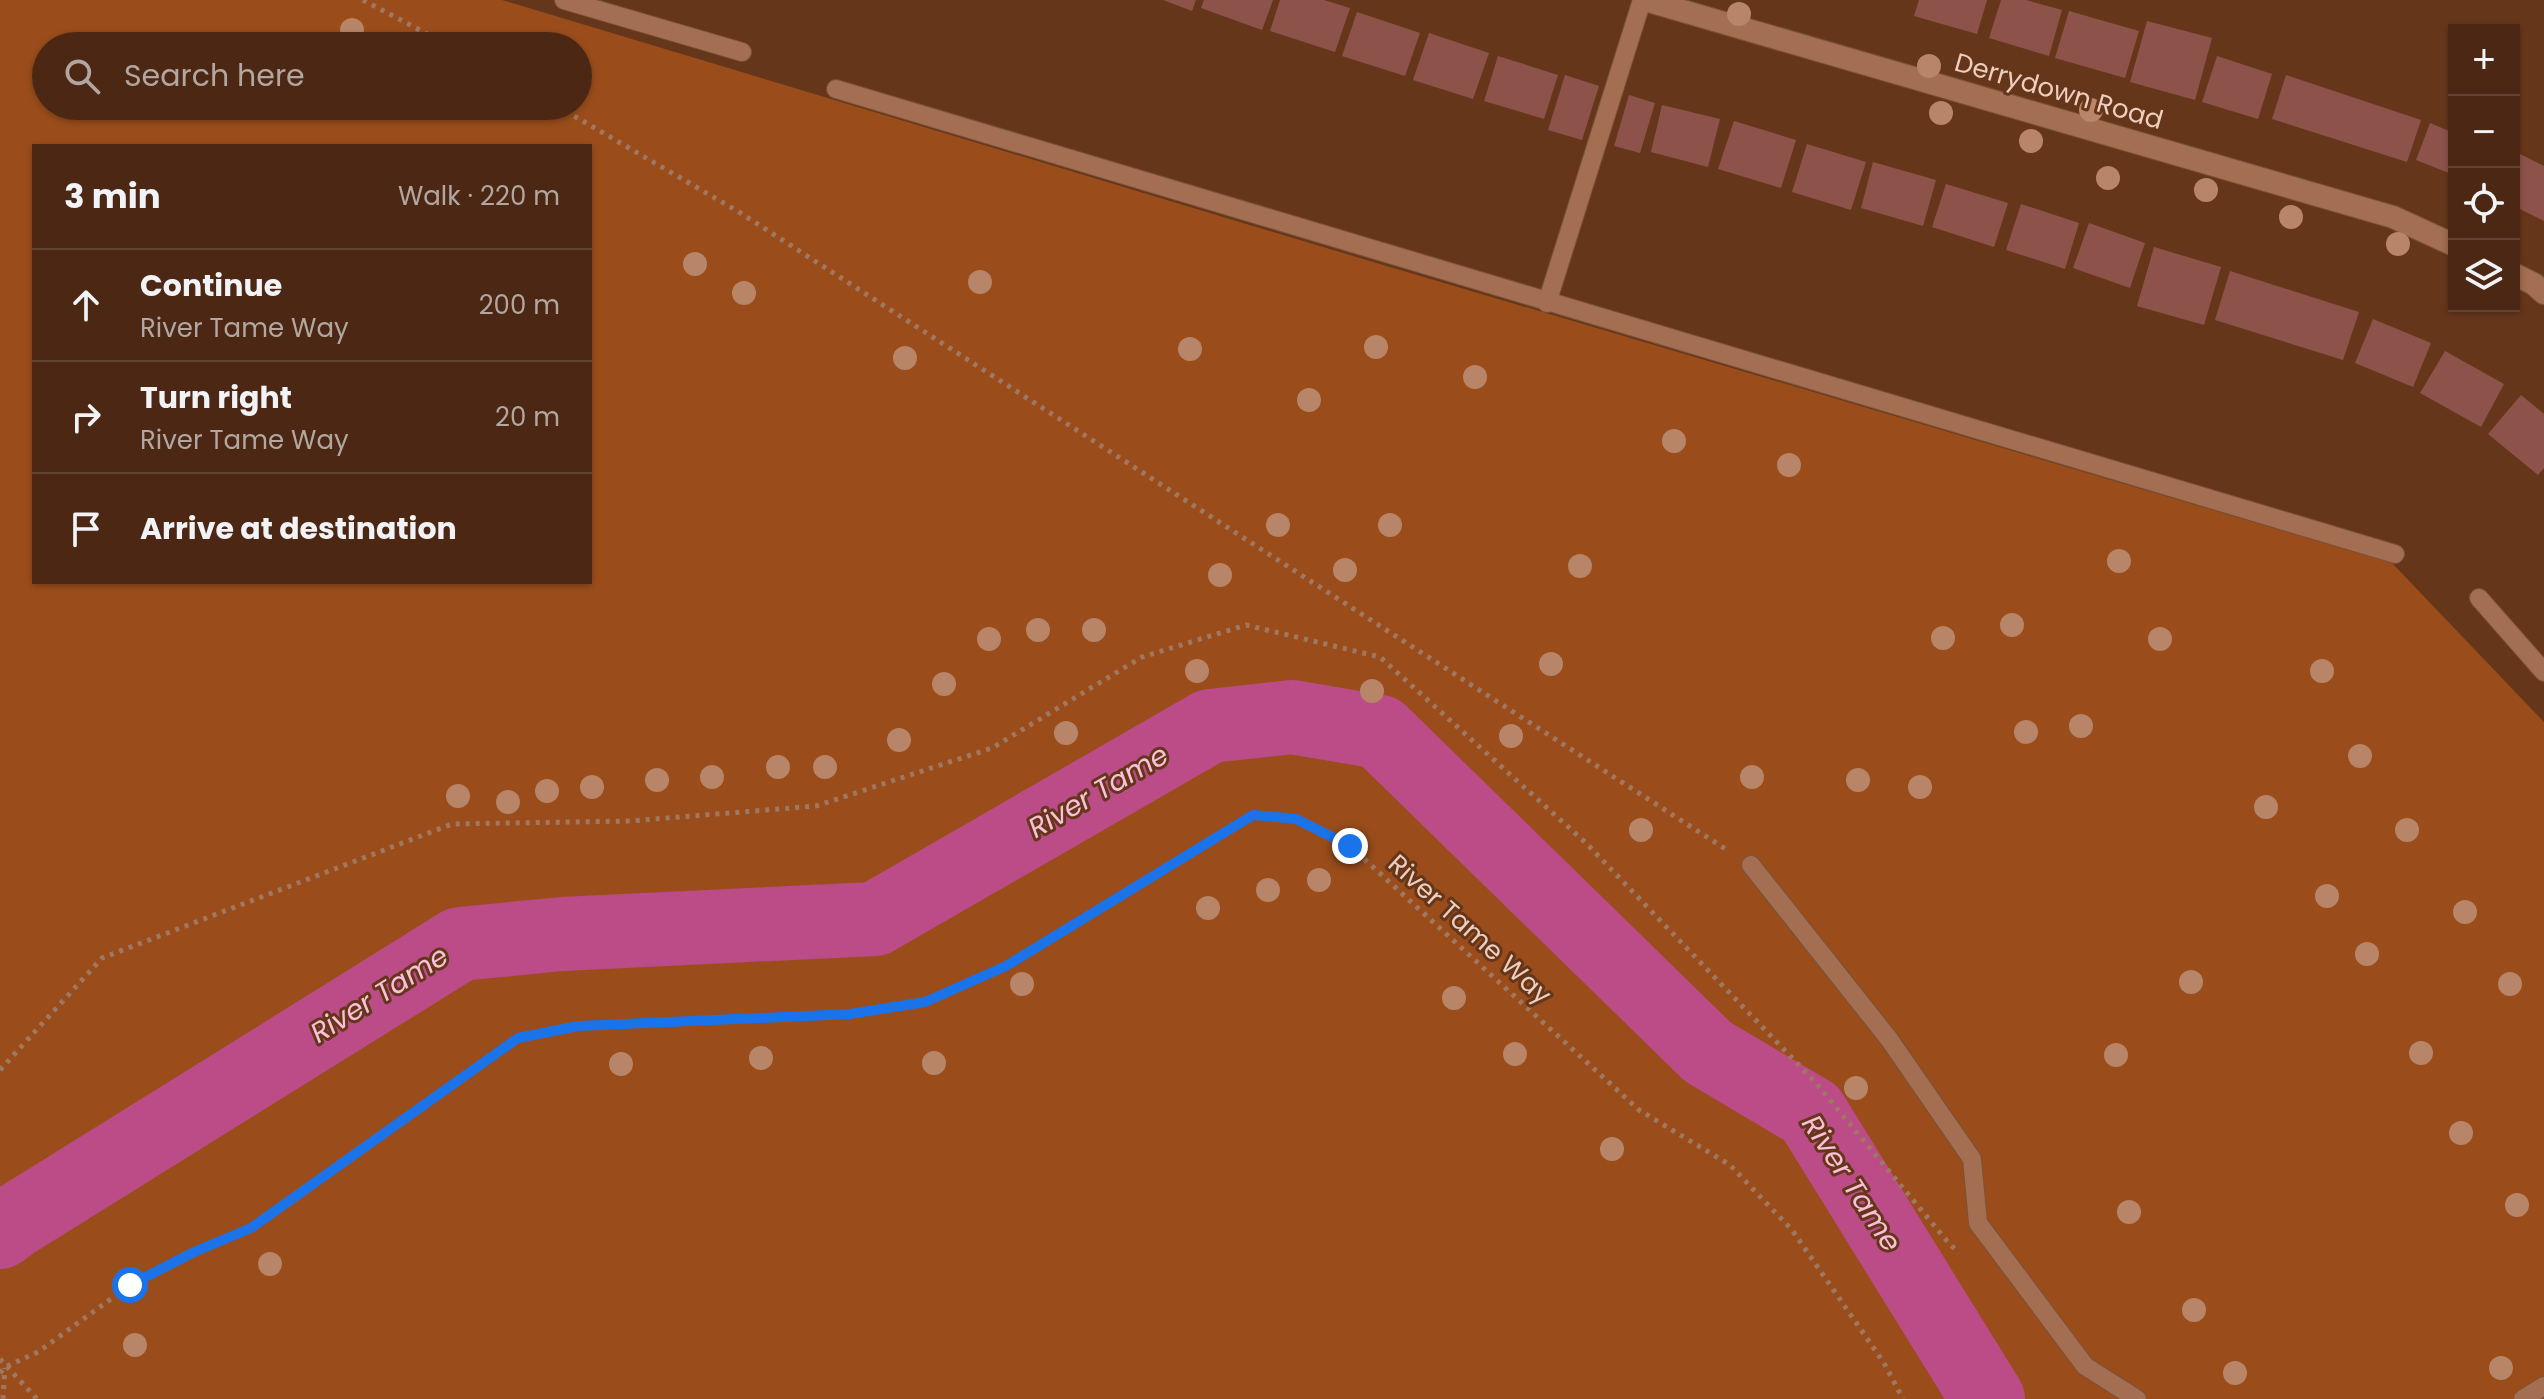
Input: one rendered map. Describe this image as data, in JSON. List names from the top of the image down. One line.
{"streets":{"street":["Derrydown Road"],"path":["River Tame Way"]},"water":["River Tame"],"page":{"map_buttons":["+","−"],"search":"Search here","heading":["3 min","Walk · 220 m"],"list":[["Continue","River Tame Way","200 m"],["Turn right","River Tame Way","20 m"],"Arrive at destination"]}}
